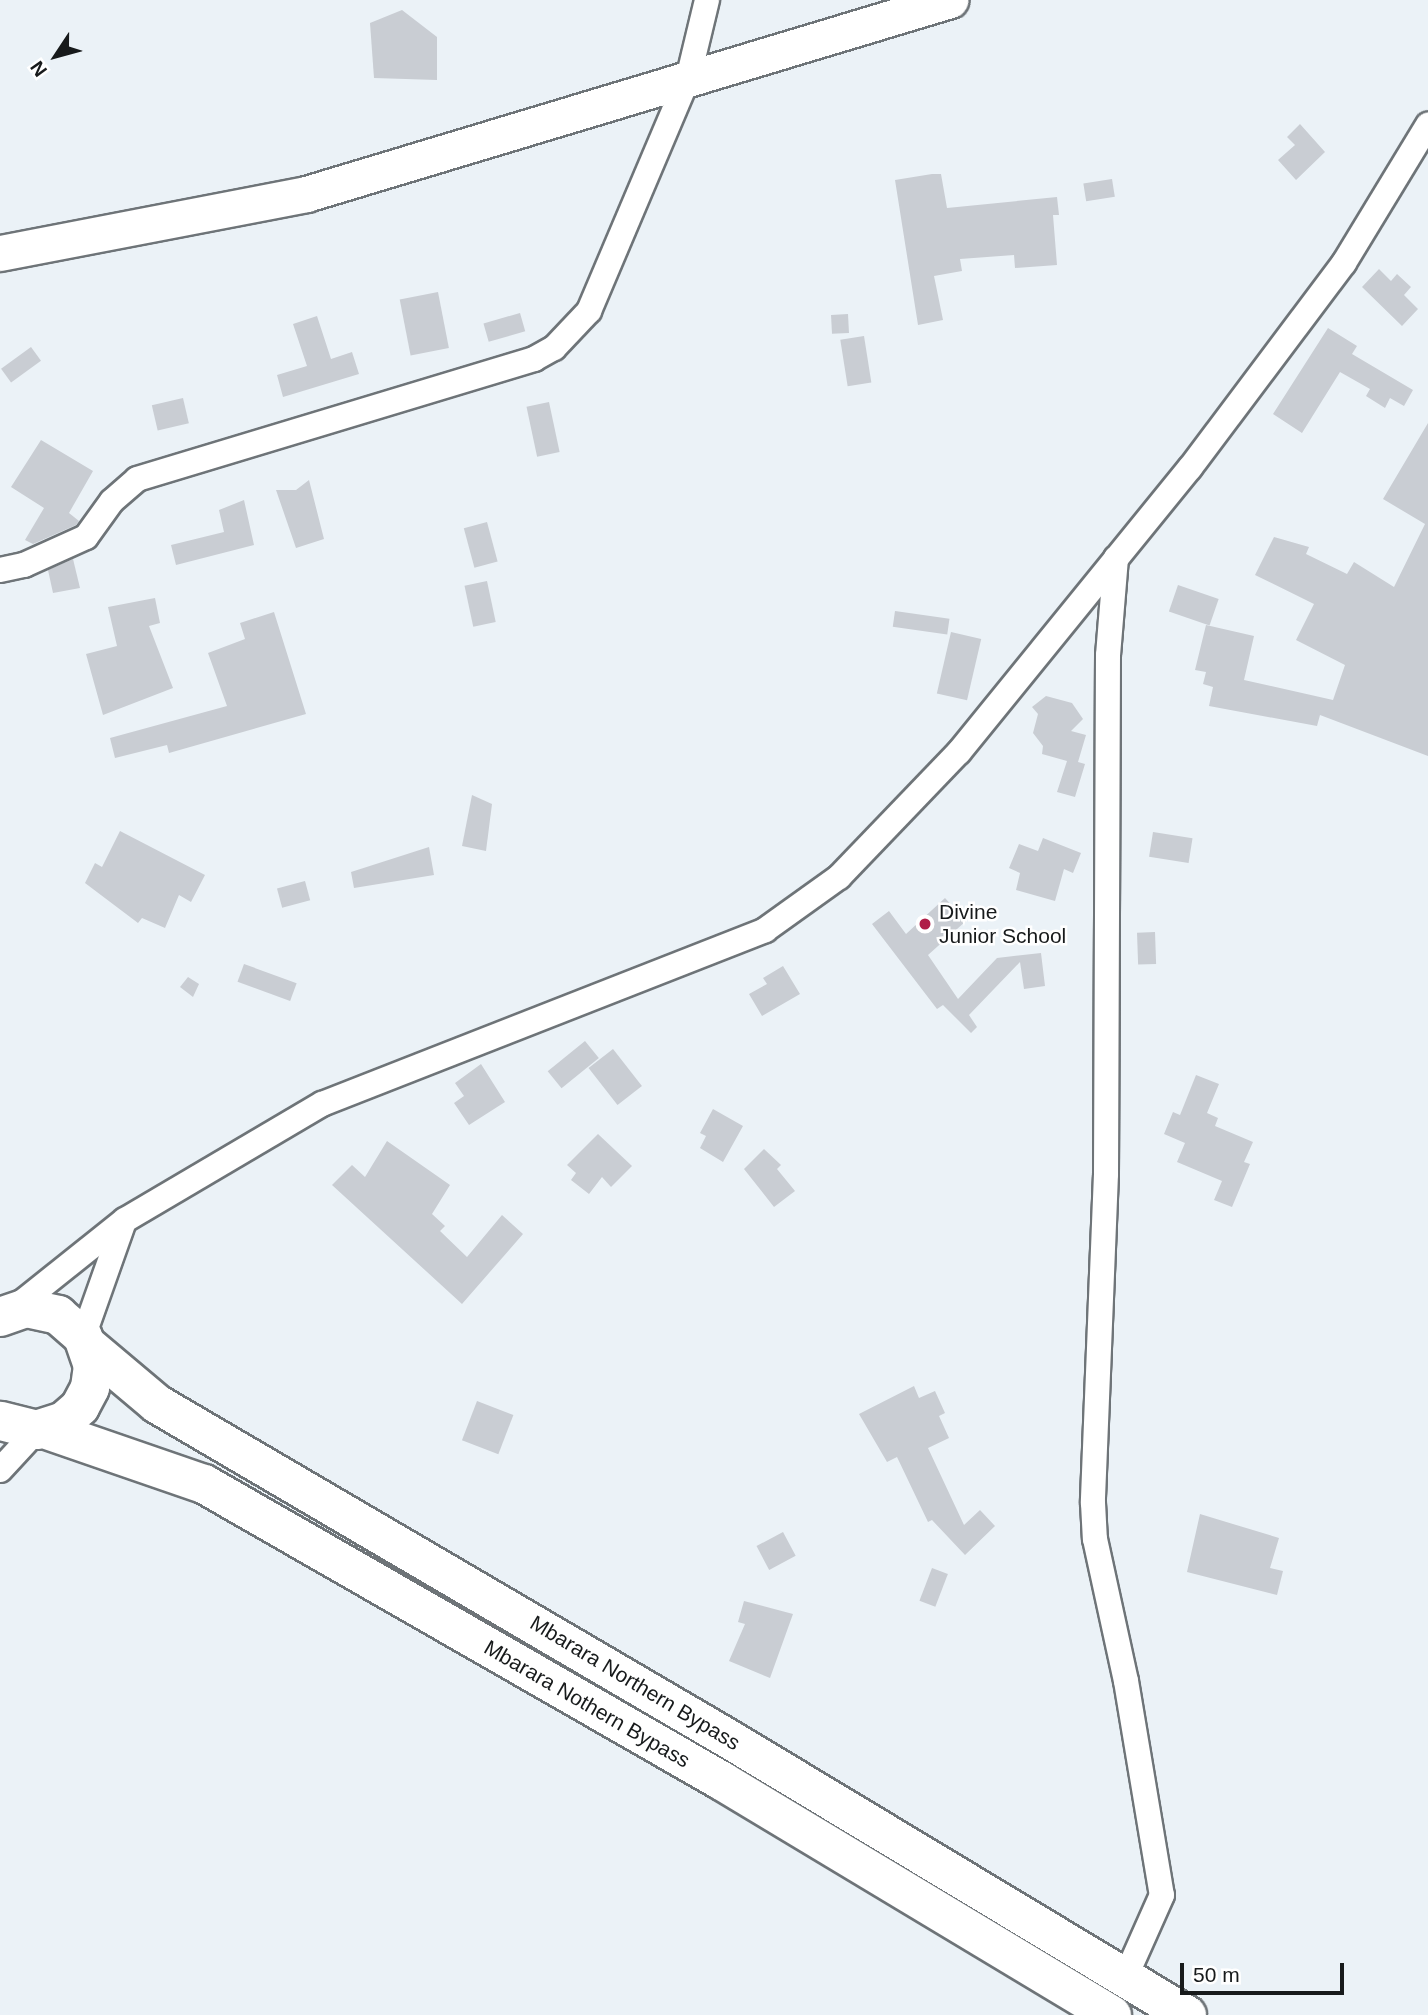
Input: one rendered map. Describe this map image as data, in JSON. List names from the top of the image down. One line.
{"streets":{"highway":["Mbarara Northern Bypass","Mbarara Nothern Bypass"]},"places":["Divine Junior School"],"scale_bar":"50 m","north":"bottom left"}
